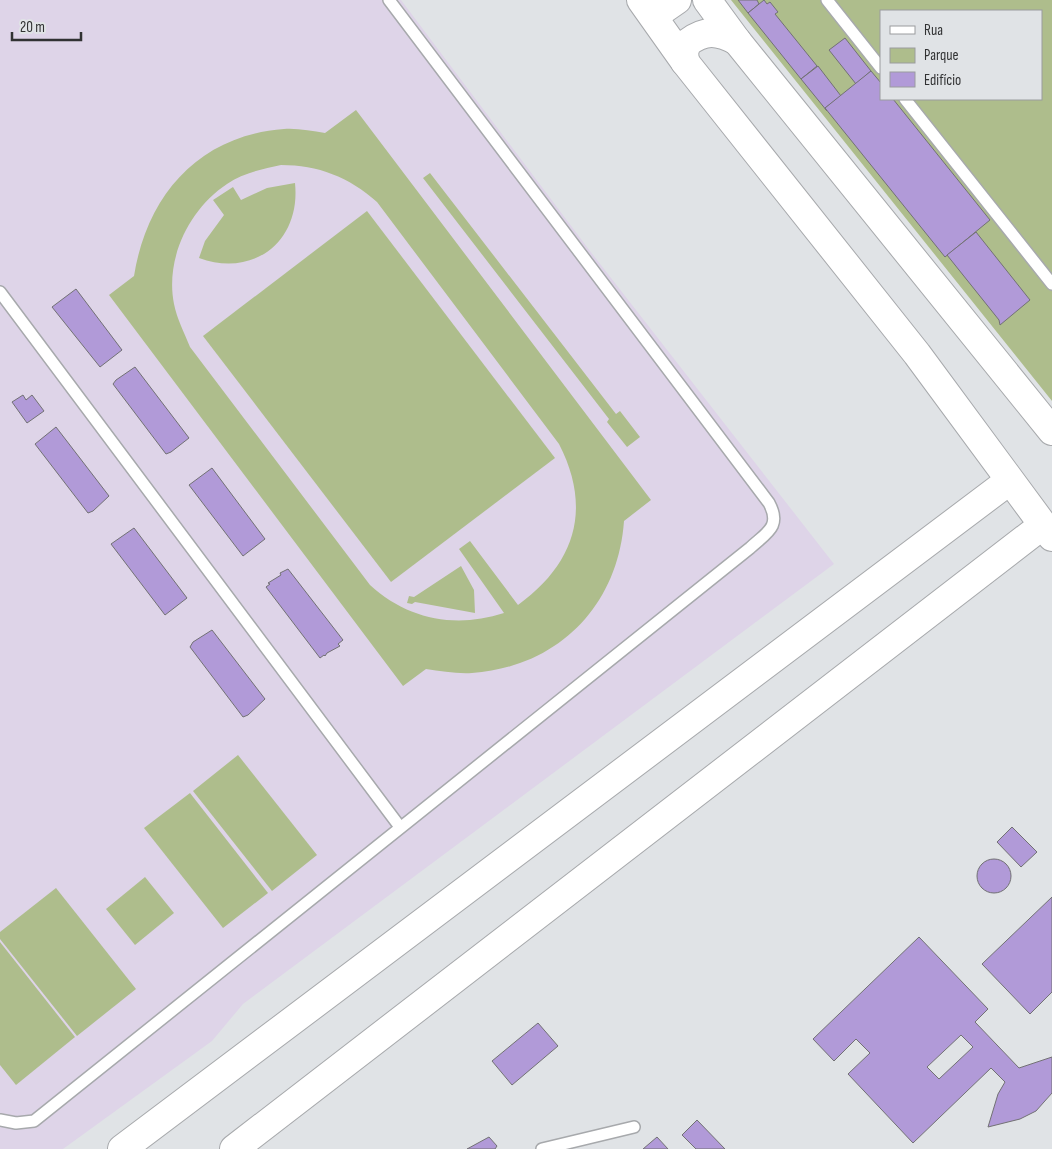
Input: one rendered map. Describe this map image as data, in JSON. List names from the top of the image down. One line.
{"legend":["Rua","Parque","Edifício"],"scale_bar":"20 m"}
